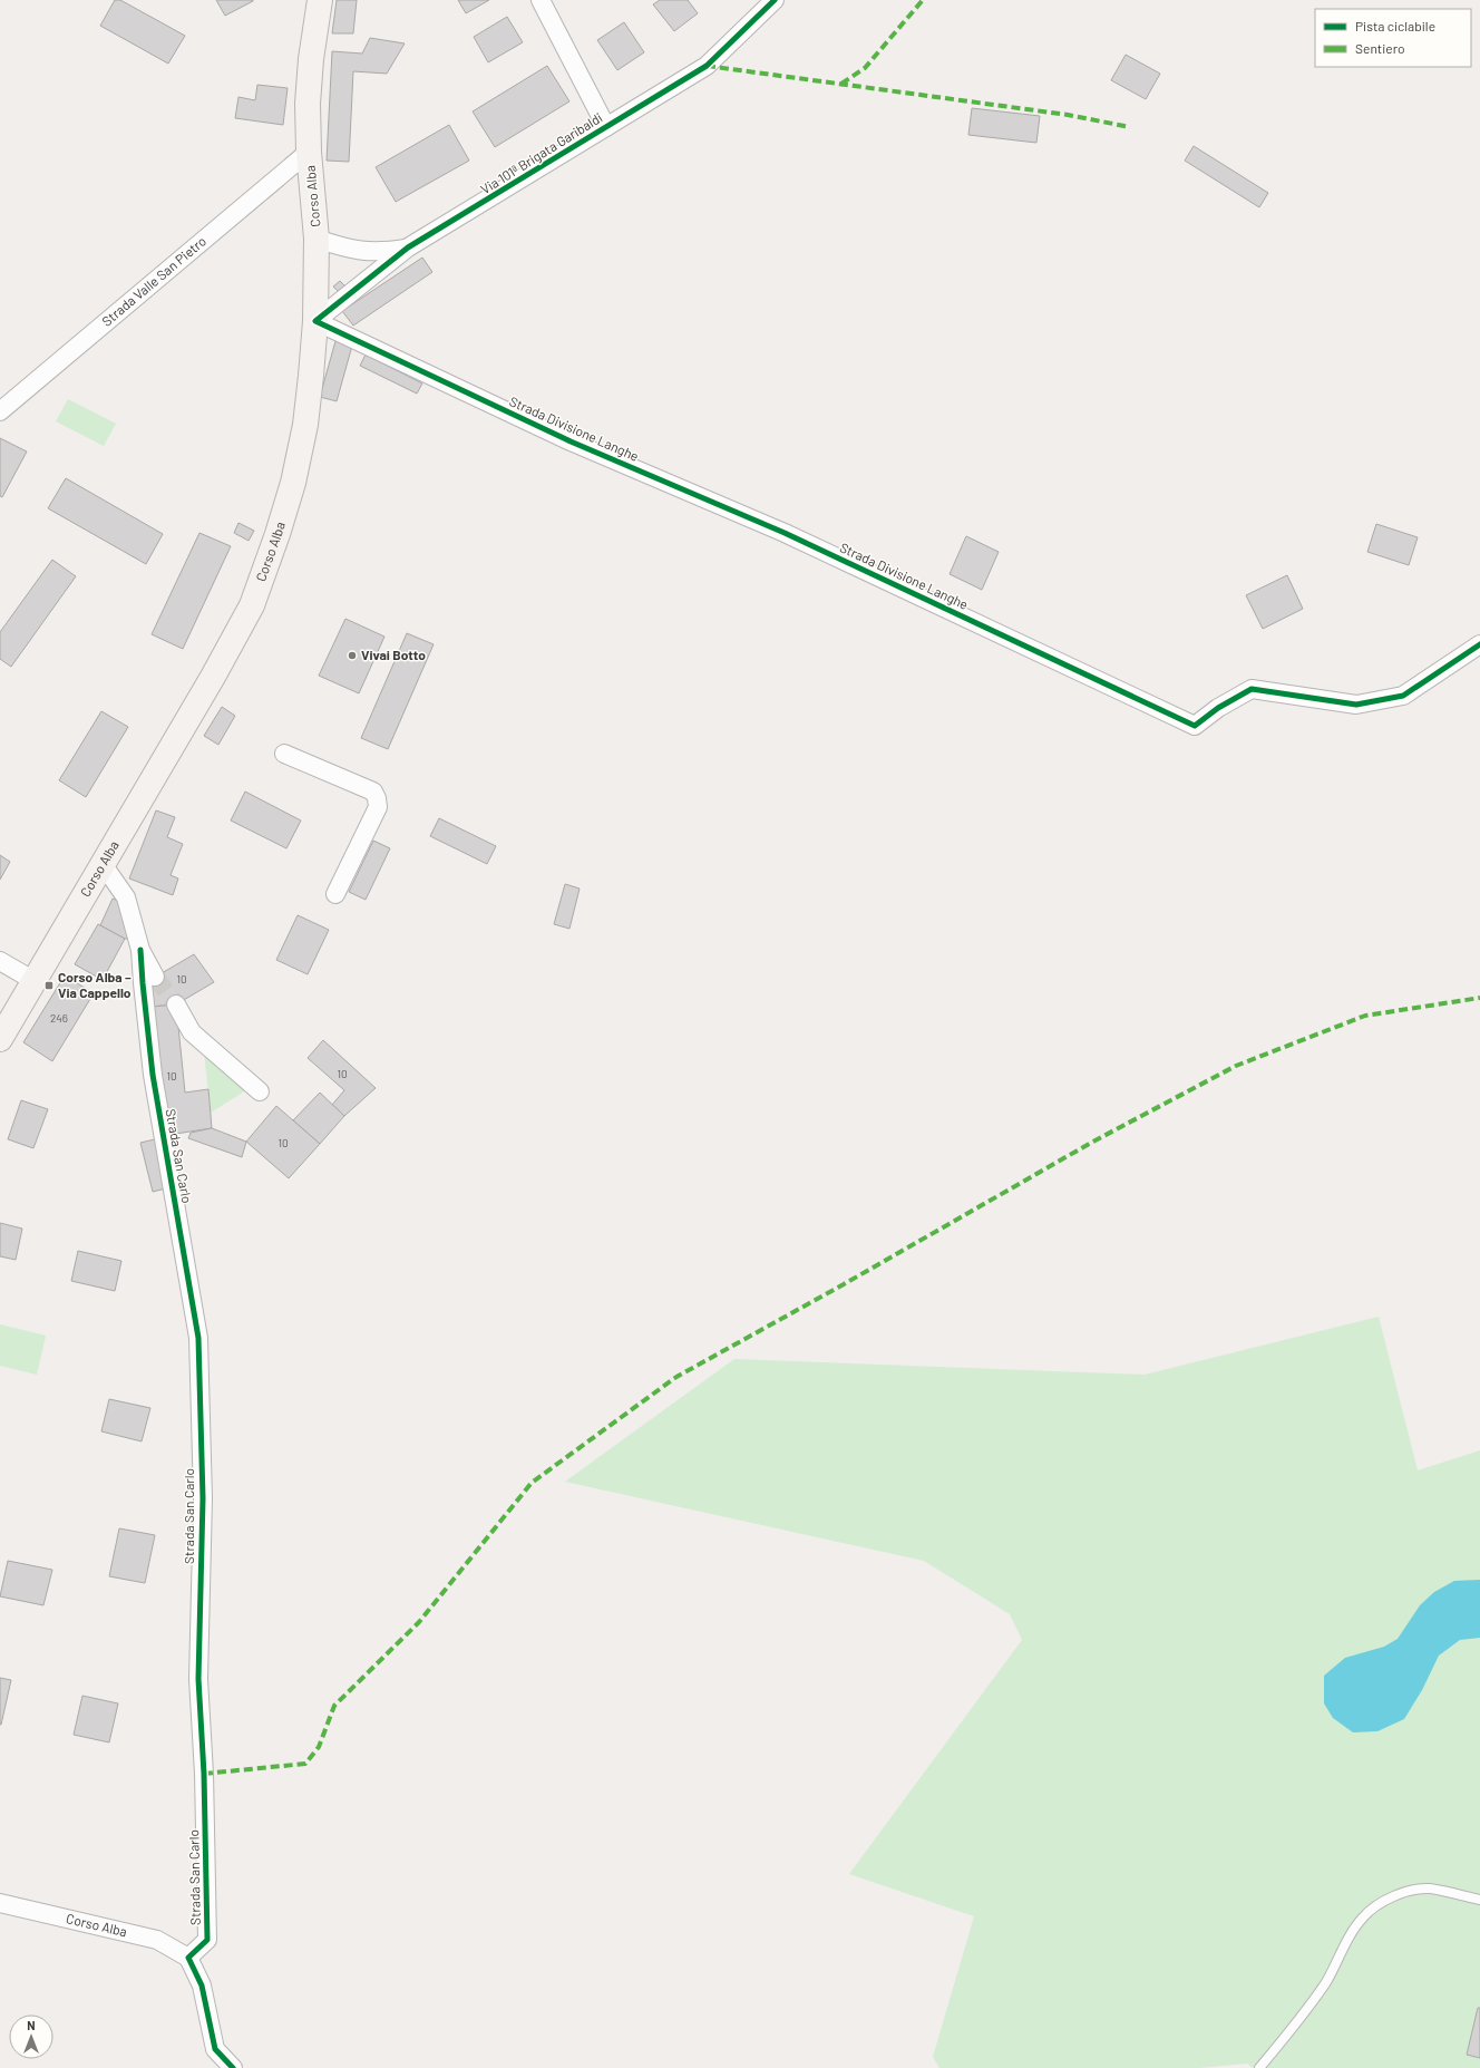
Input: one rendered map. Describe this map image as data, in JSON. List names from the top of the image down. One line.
{"streets":{"street":["Via 101ª Brigata Garibaldi","Corso Alba","Strada Valle San Pietro","Strada Divisione Langhe","Strada San Carlo"]},"crossings":[["Via 101ª Brigata Garibaldi","Corso Alba"],["Via 101ª Brigata Garibaldi","Strada Divisione Langhe"],["Corso Alba","Strada Valle San Pietro"],["Corso Alba","Strada Divisione Langhe"],["Corso Alba","Strada San Carlo"]],"places":{"other":["Vivai Botto"],"transit":["Corso Alba – Via Cappello"]},"house_numbers":["10","246","10","10","10"],"legend":["Pista ciclabile","Sentiero"],"north":"top"}
